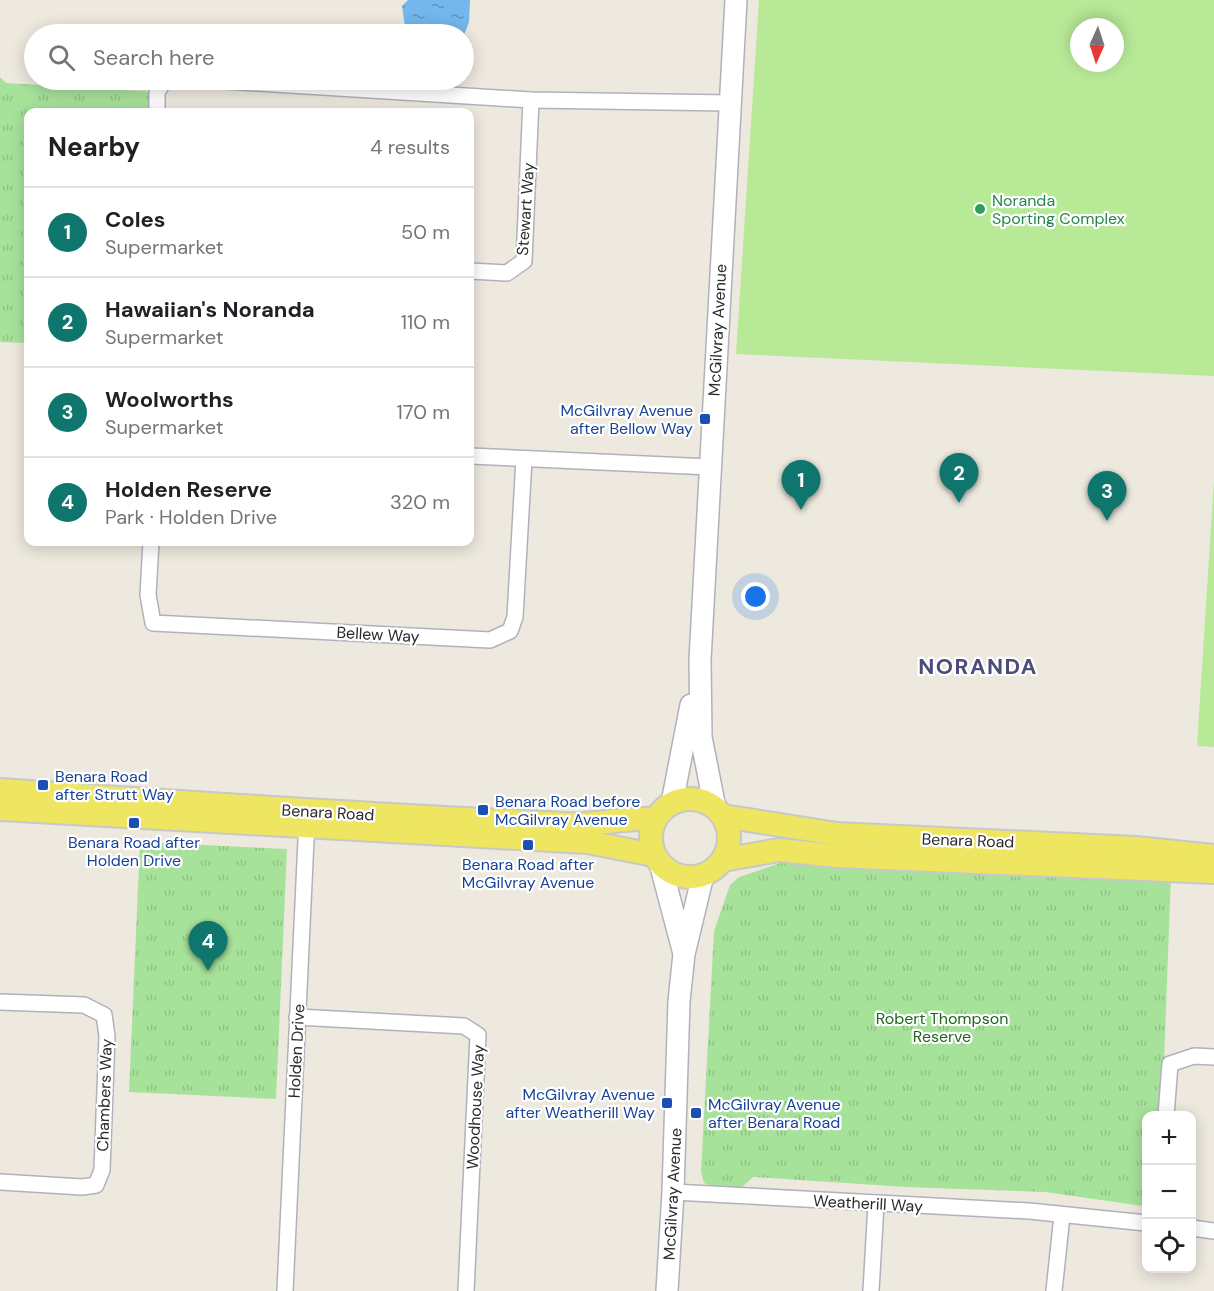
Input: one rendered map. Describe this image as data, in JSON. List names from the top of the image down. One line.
{"streets":{"main road":["McGilvray Avenue","Benara Road"],"street":["Stewart Way","Bellew Way","Holden Drive","Chambers Way","Woodhouse Way","Weatherill Way"]},"crossings":[["McGilvray Avenue","Benara Road"],["McGilvray Avenue","Weatherill Way"],["Benara Road","Holden Drive"],["Holden Drive","Woodhouse Way"]],"districts":["NORANDA"],"parks":["Robert Thompson Reserve"],"places":{"other":["Noranda Sporting Complex"],"transit":["McGilvray Avenue after Bellow Way","Benara Road after Strutt Way","Benara Road before McGilvray Avenue","Benara Road after Holden Drive","Benara Road after McGilvray Avenue","McGilvray Avenue after Weatherill Way","McGilvray Avenue after Benara Road"]},"north":"bottom","page":{"search":"Search here","heading":["Nearby","4 results"],"list":[{"mark":"1","name":"Coles","note":"Supermarket","value":"50 m"},{"mark":"2","name":"Hawaiian's Noranda","note":"Supermarket","value":"110 m"},{"mark":"3","name":"Woolworths","note":"Supermarket","value":"170 m"},{"mark":"4","name":"Holden Reserve","note":"Park · Holden Drive","value":"320 m"}],"pins":["2","1","3","4"],"map_buttons":["+","−"]}}
